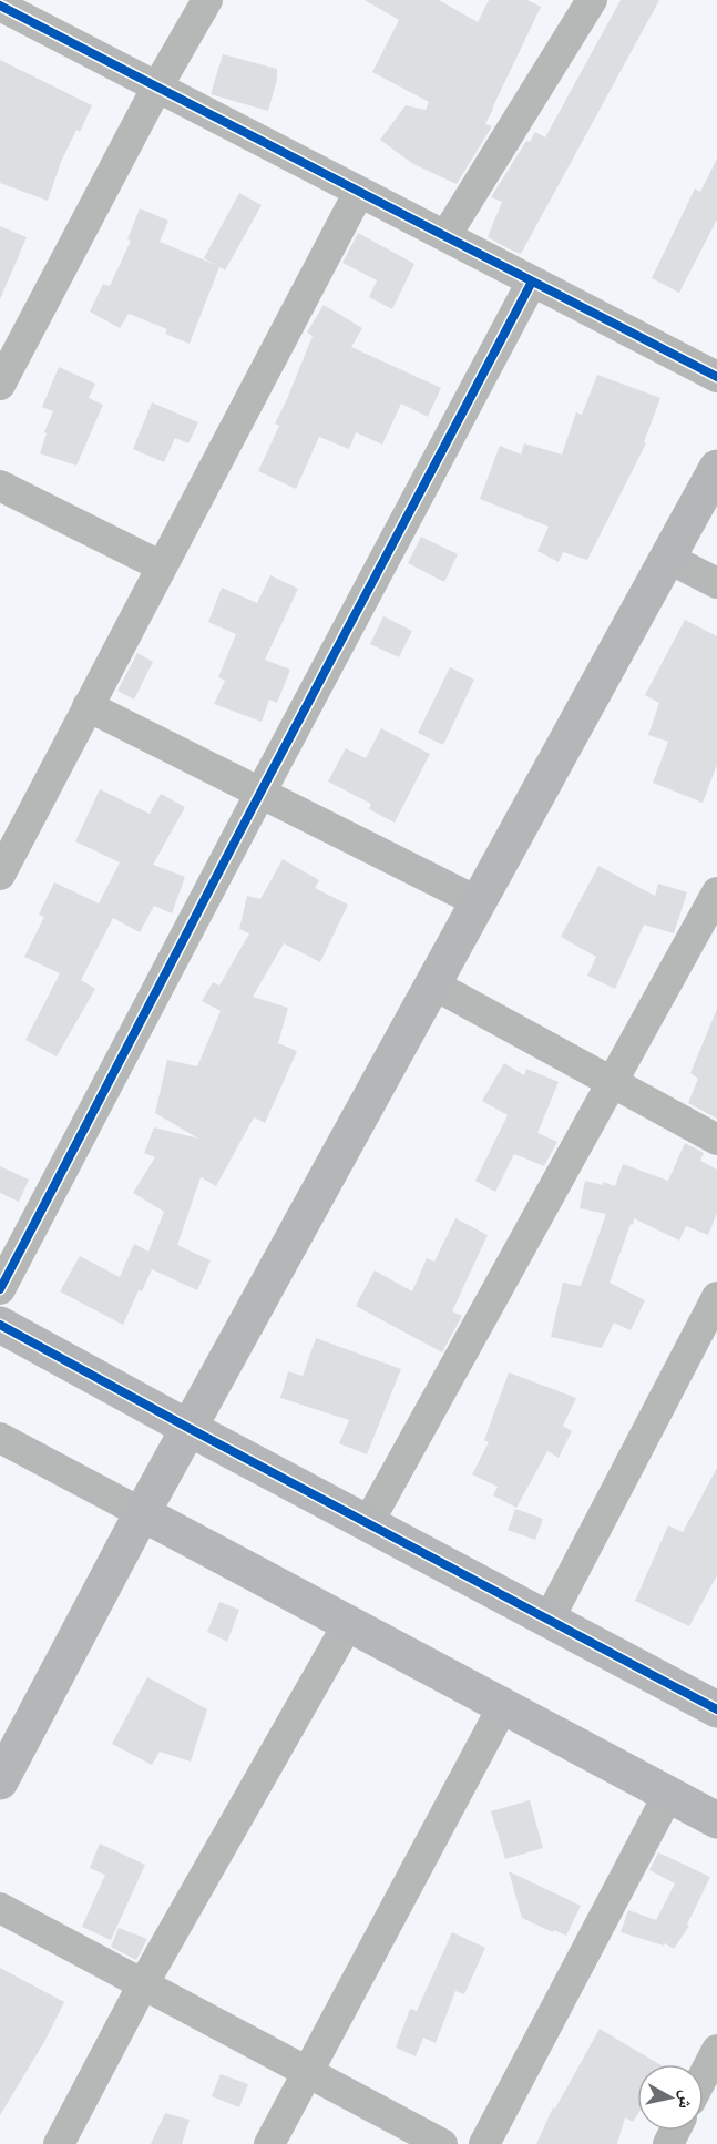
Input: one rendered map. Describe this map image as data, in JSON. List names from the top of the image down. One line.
{"north":"right"}
